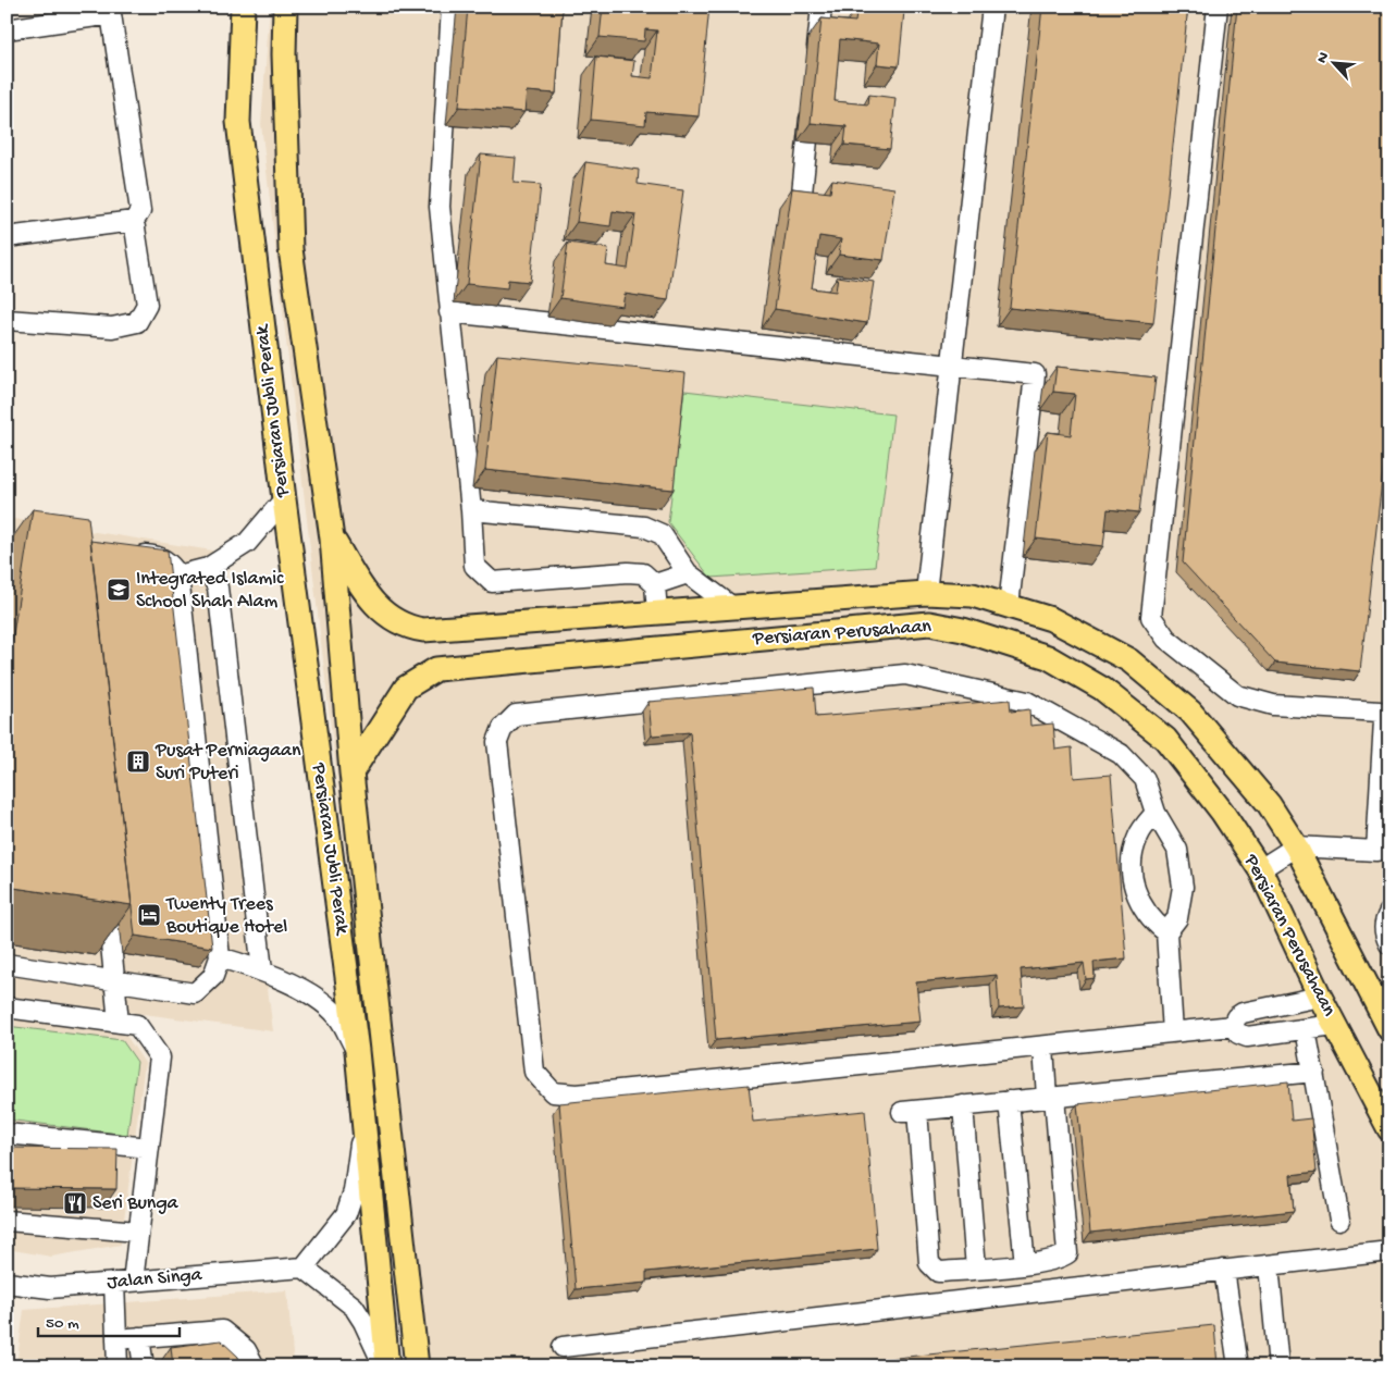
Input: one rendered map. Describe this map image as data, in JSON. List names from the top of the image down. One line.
{"streets":{"main road":["Persiaran Jubli Perak","Persiaran Perusahaan"],"street":["Jalan Singa"]},"crossings":[["Persiaran Jubli Perak","Persiaran Perusahaan"]],"places":{"school or university":["Integrated Islamic School Shah Alam"],"building":["Pusat Perniagaan Suri Puteri"],"hotel":["Twenty Trees Boutique Hotel"],"restaurant":["Seri Bunga"]},"scale_bar":"50 m","north":"top left"}
